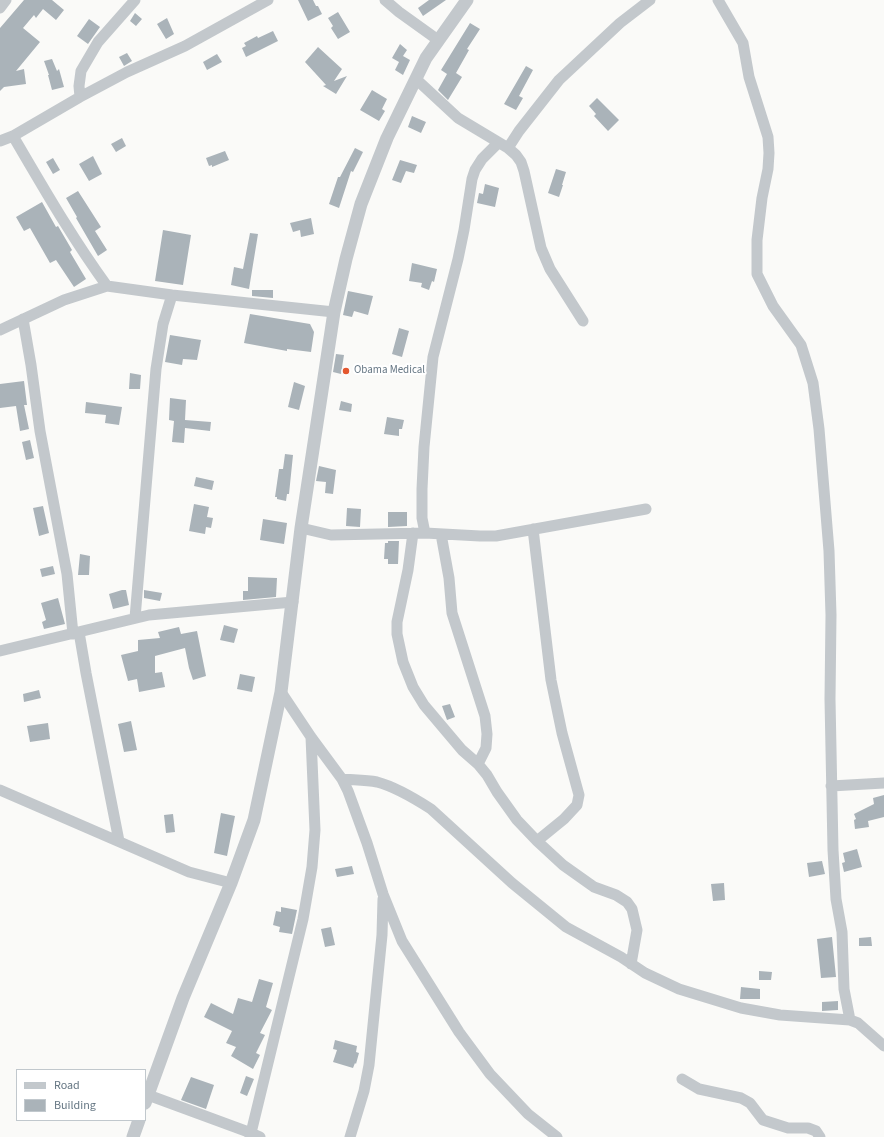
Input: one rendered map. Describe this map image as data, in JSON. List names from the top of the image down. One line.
{"places":["Obama Medical"],"legend":["Road","Building"]}
